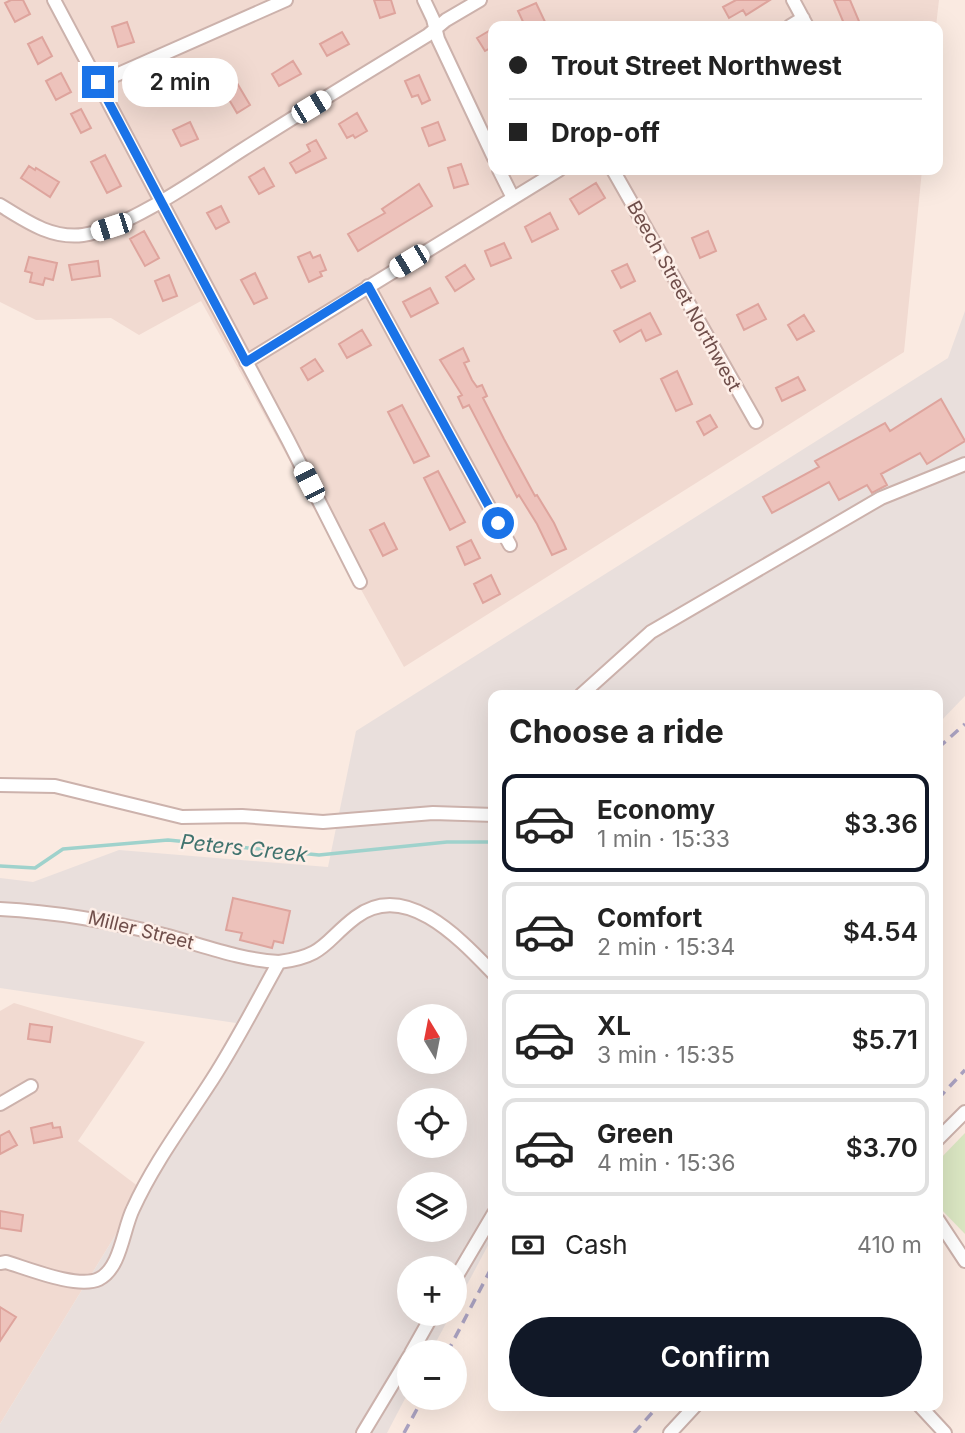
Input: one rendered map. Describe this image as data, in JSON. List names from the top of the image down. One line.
{"streets":{"street":["Beech Street Northwest","Miller Street"]},"water":["Peters Creek"],"north":"top","page":{"banner":["Trout Street Northwest","Drop-off"],"bubble":"2 min","heading":"Choose a ride","list":[{"name":"Economy","note":"1 min · 15:33","value":"$3.36"},{"name":"Comfort","note":"2 min · 15:34","value":"$4.54"},{"name":"XL","note":"3 min · 15:35","value":"$5.71"},{"name":"Green","note":"4 min · 15:36","value":"$3.70"}],"map_buttons":["+","−"],"pay":["Cash","410 m"],"buttons":"Confirm"}}
